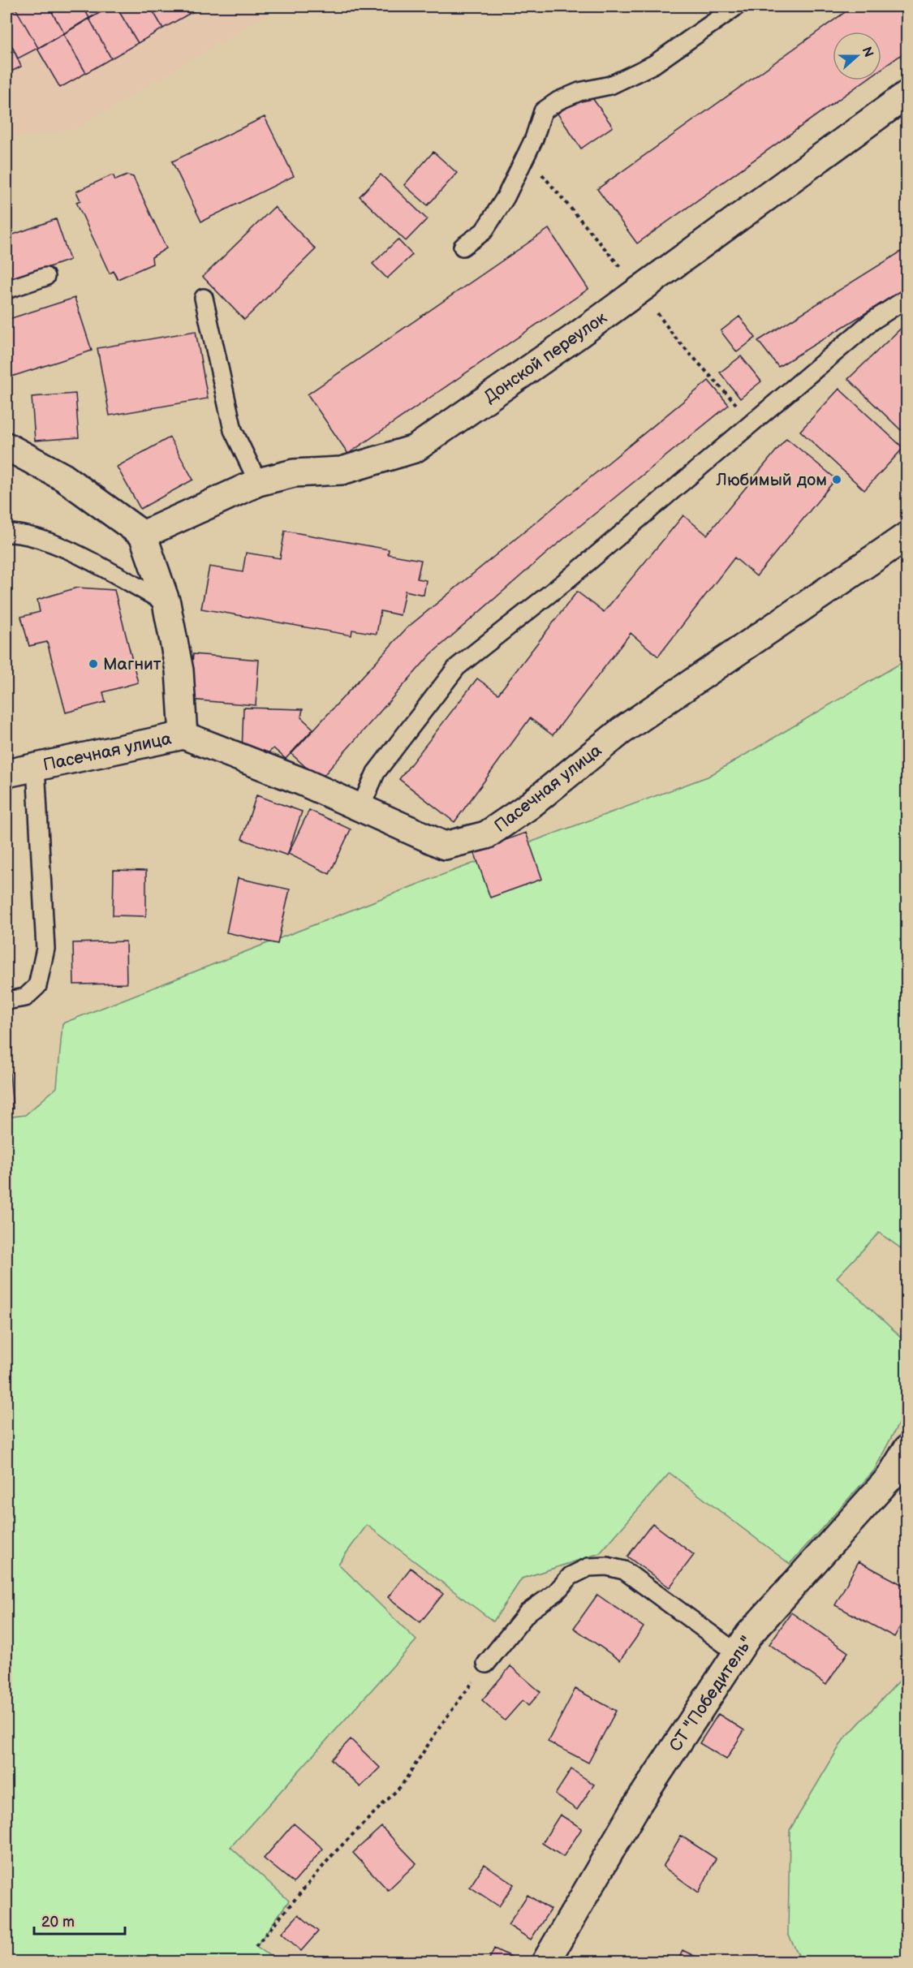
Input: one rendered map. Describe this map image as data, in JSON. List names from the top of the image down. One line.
{"streets":{"street":["Донской переулок","Пасечная улица","СТ \"Победитель\""]},"places":["Любимый дом","Магнит"],"scale_bar":"20 m","north":"right"}
